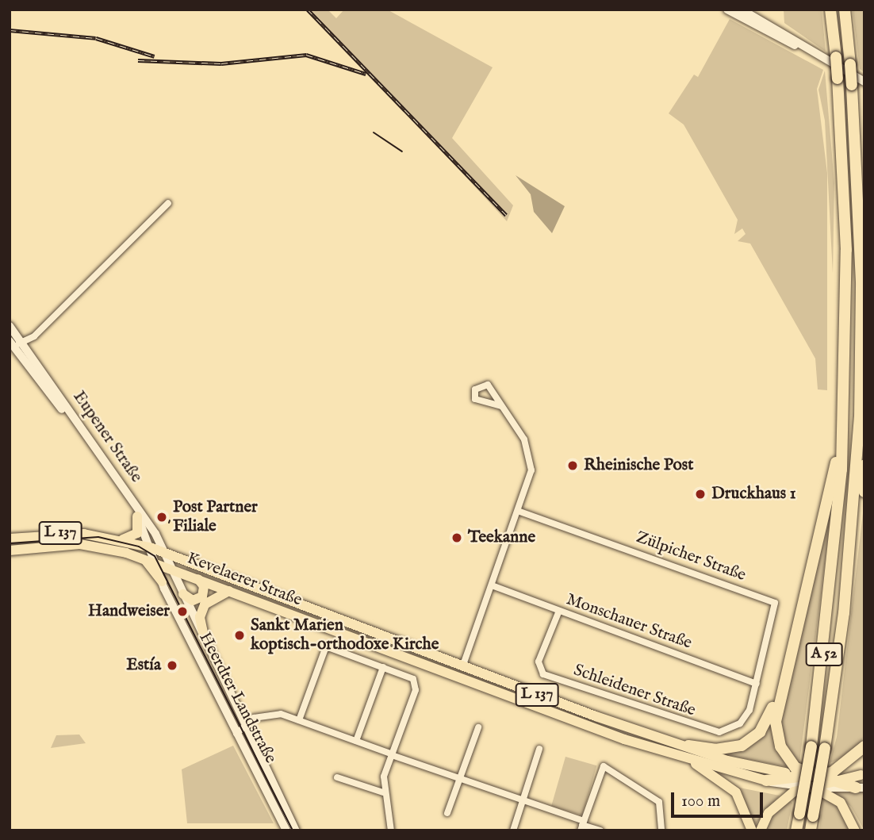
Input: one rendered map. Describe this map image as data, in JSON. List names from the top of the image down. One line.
{"streets":{"highway":["A 52"],"main road":["Eupener Straße","L 137","Kevelaerer Straße","Heerdter Landstraße"],"street":["Zülpicher Straße","Monschauer Straße","Schleidener Straße"]},"crossings":[["Eupener Straße","L 137"],["Eupener Straße","Kevelaerer Straße"],["Eupener Straße","Heerdter Landstraße"],["L 137","Kevelaerer Straße"],["L 137","Heerdter Landstraße"],["Zülpicher Straße","Monschauer Straße"],["Zülpicher Straße","Schleidener Straße"],["Kevelaerer Straße","Heerdter Landstraße"],["Monschauer Straße","Schleidener Straße"]],"places":["Rheinische Post","Druckhaus 1","Post Partner Filiale","Teekanne","Handweiser","Sankt Marien koptisch-orthodoxe Kirche","Estía"],"scale_bar":"100 m"}
